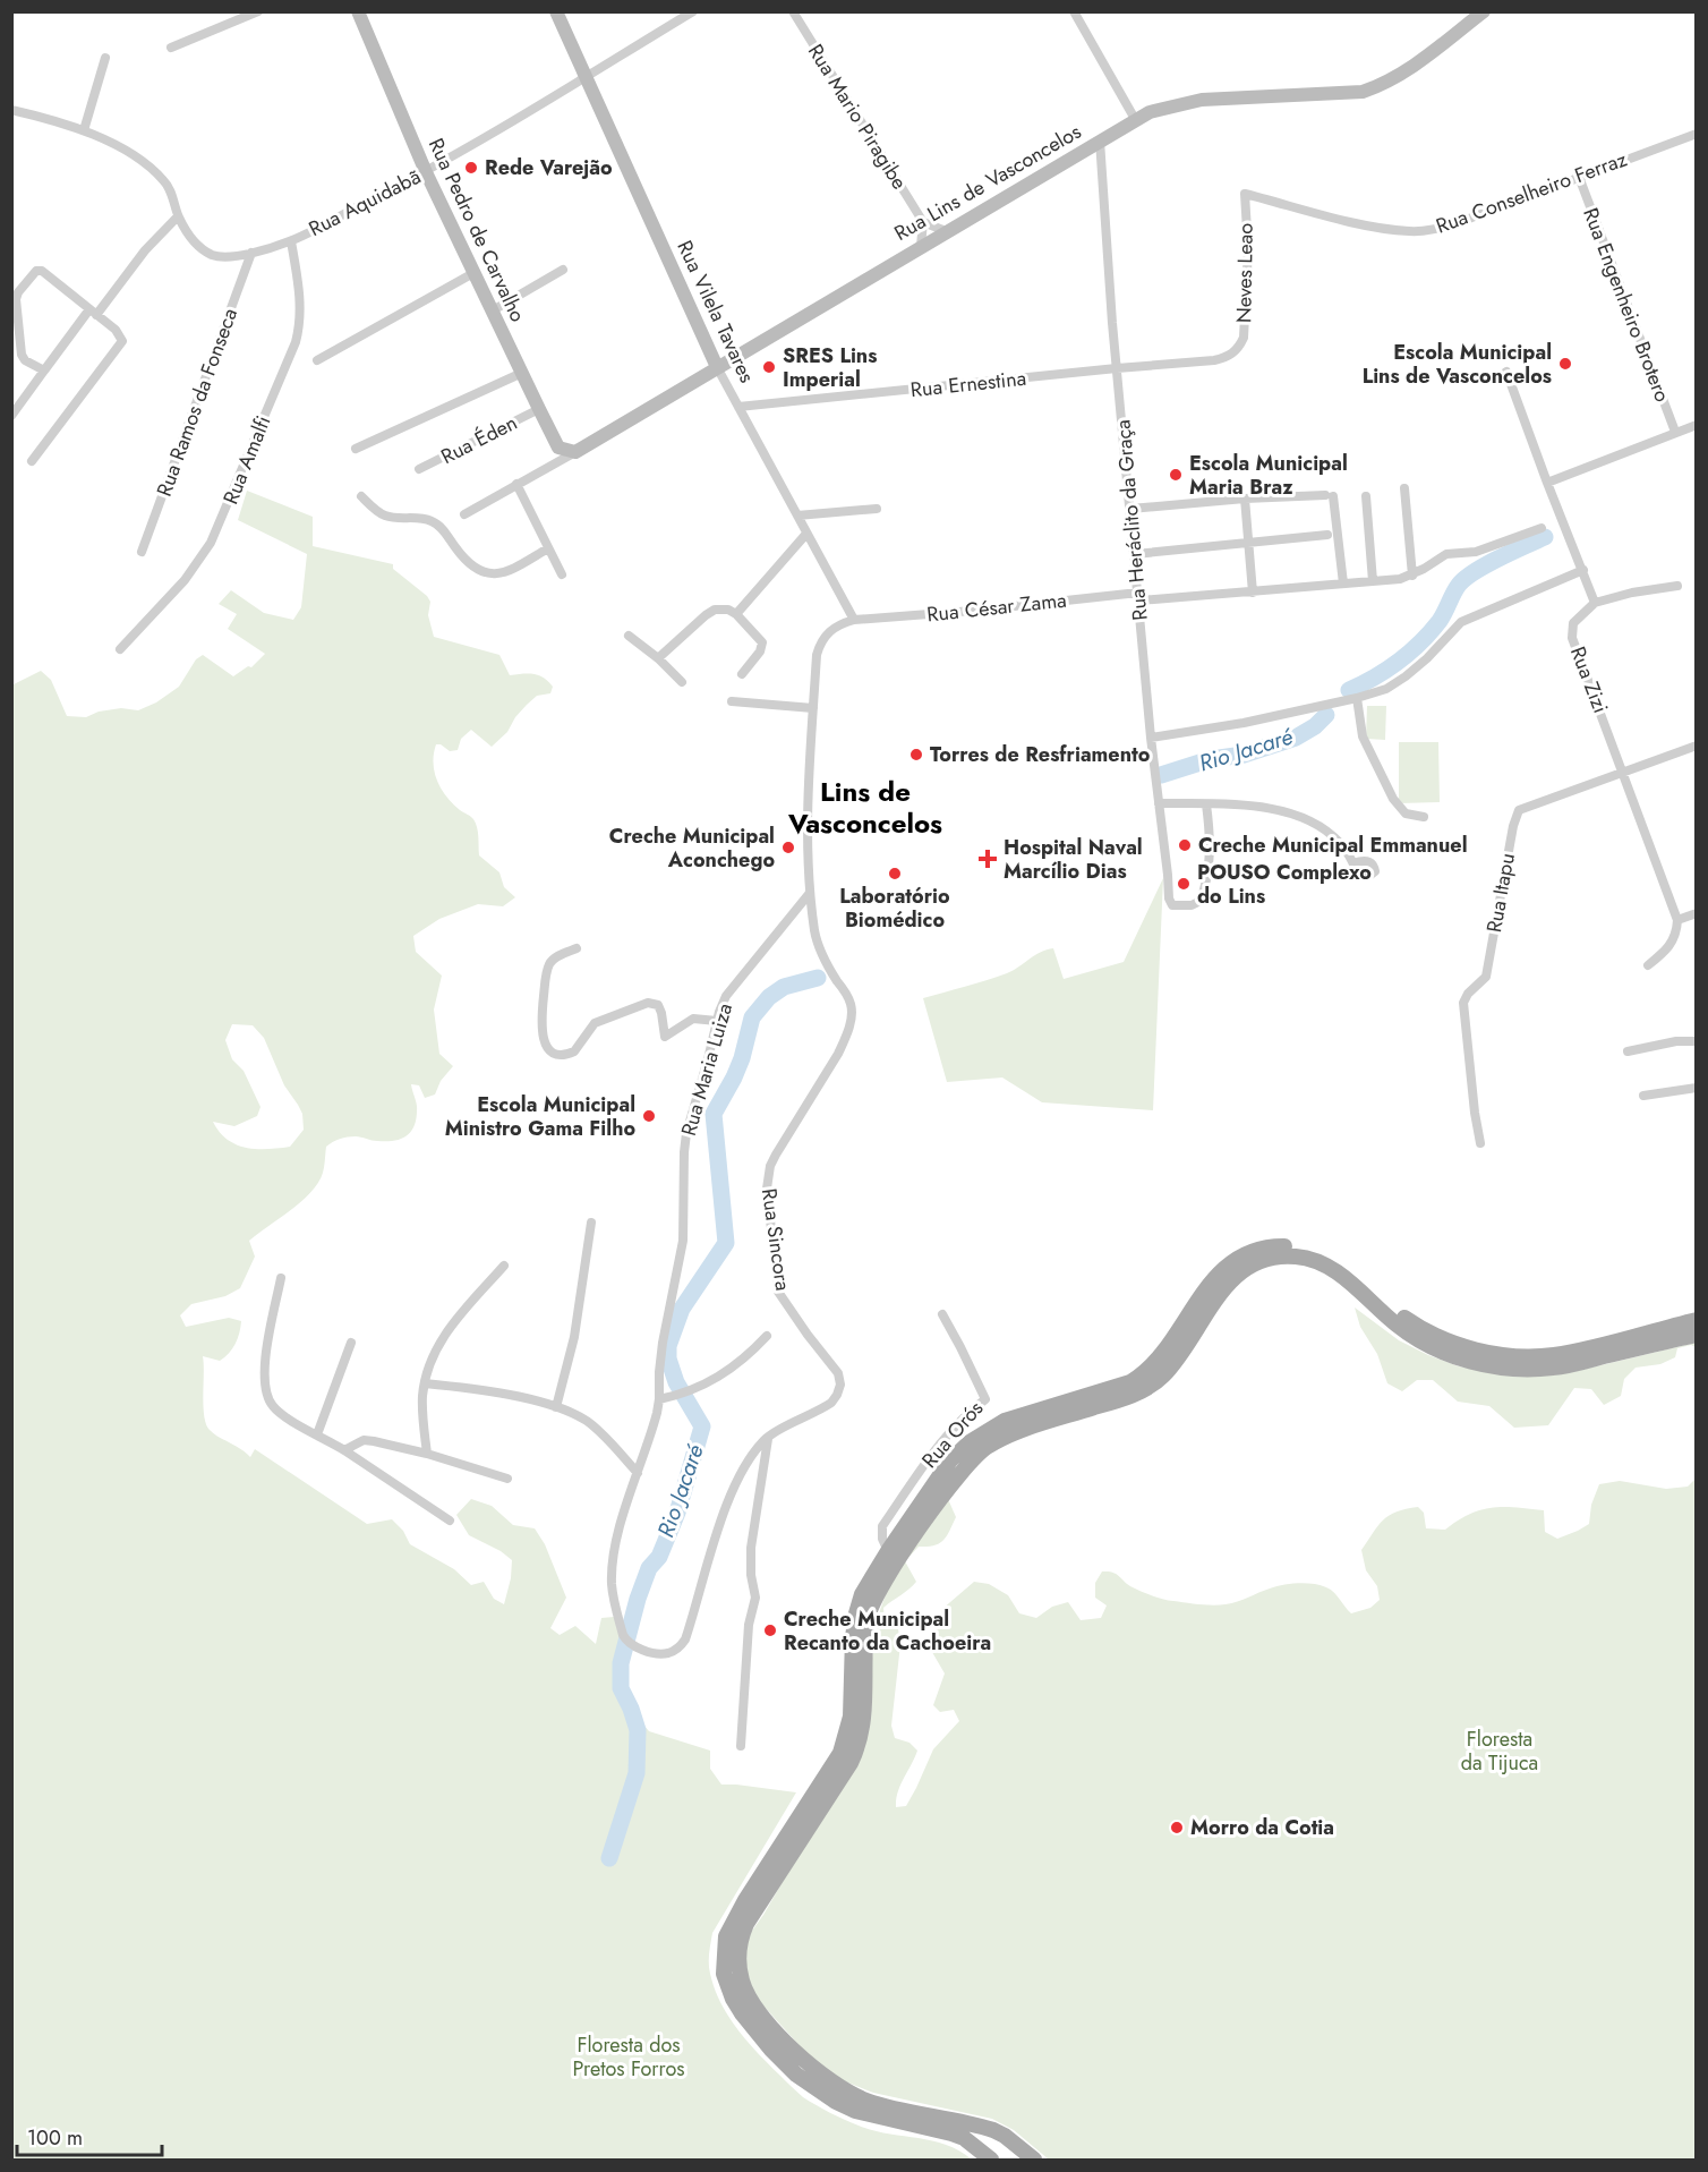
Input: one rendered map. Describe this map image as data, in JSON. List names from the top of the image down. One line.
{"streets":{"street":["Rua Mario Piragibe","Rua Lins de Vasconcelos","Rua Conselheiro Ferraz","Rua Aquidabã","Rua Pedro de Carvalho","Neves Leao","Rua Engenheiro Brotero","Rua Vilela Tavares","Rua Ernestina","Rua Ramos da Fonseca","Rua Éden","Rua Amalfi","Rua Heráclito da Graça","Rua César Zama","Rua Zizi","Rua Itapu","Rua Maria Luiza","Rua Sincora","Rua Orós"]},"crossings":[["Rua Lins de Vasconcelos","Rua Pedro de Carvalho"],["Rua Lins de Vasconcelos","Rua Vilela Tavares"],["Rua Lins de Vasconcelos","Rua Heráclito da Graça"],["Rua Conselheiro Ferraz","Neves Leao"],["Rua Conselheiro Ferraz","Rua Engenheiro Brotero"],["Rua Aquidabã","Rua Pedro de Carvalho"],["Rua Aquidabã","Rua Vilela Tavares"],["Rua Aquidabã","Rua Ramos da Fonseca"],["Rua Aquidabã","Rua Amalfi"],["Rua Pedro de Carvalho","Rua Éden"],["Neves Leao","Rua Ernestina"],["Neves Leao","Rua Heráclito da Graça"],["Rua Vilela Tavares","Rua Ernestina"],["Rua Vilela Tavares","Rua César Zama"],["Rua Ernestina","Rua Heráclito da Graça"],["Rua Heráclito da Graça","Rua César Zama"],["Rua Zizi","Rua Itapu"],["Rua Maria Luiza","Rua Sincora"]],"districts":["Lins de Vasconcelos"],"water":["Rio Jacaré"],"parks":["Floresta da Tijuca","Floresta dos Pretos Forros"],"places":{"other":["Rede Varejão","Escola Municipal Lins de Vasconcelos","SRES Lins Imperial","Escola Municipal Maria Braz","Torres de Resfriamento","Creche Municipal Emmanuel","Creche Municipal Aconchego","Laboratório Biomédico","POUSO Complexo do Lins","Escola Municipal Ministro Gama Filho","Creche Municipal Recanto da Cachoeira","Morro da Cotia"],"health":["Hospital Naval Marcílio Dias"]},"scale_bar":"100 m"}
